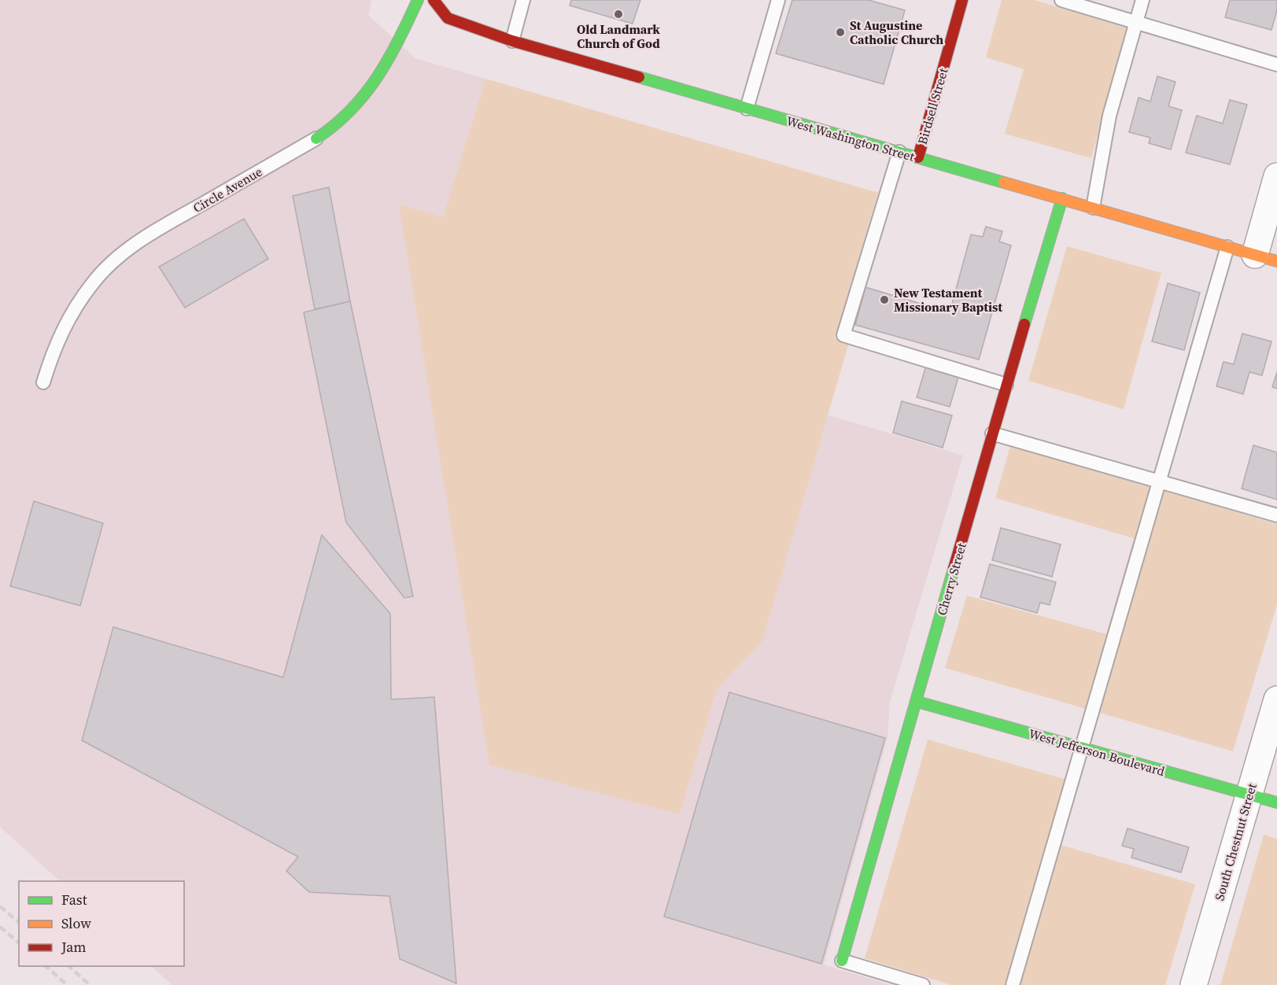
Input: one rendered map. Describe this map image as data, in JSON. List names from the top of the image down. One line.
{"streets":{"street":["Birdsell Street","West Washington Street","Circle Avenue","Cherry Street","West Jefferson Boulevard","South Chestnut Street"]},"crossings":[["Birdsell Street","West Washington Street"],["West Washington Street","Cherry Street"],["Cherry Street","West Jefferson Boulevard"],["West Jefferson Boulevard","South Chestnut Street"]],"places":["Old Landmark Church of God","St Augustine Catholic Church","New Testament Missionary Baptist"],"legend":["Fast","Slow","Jam"]}
